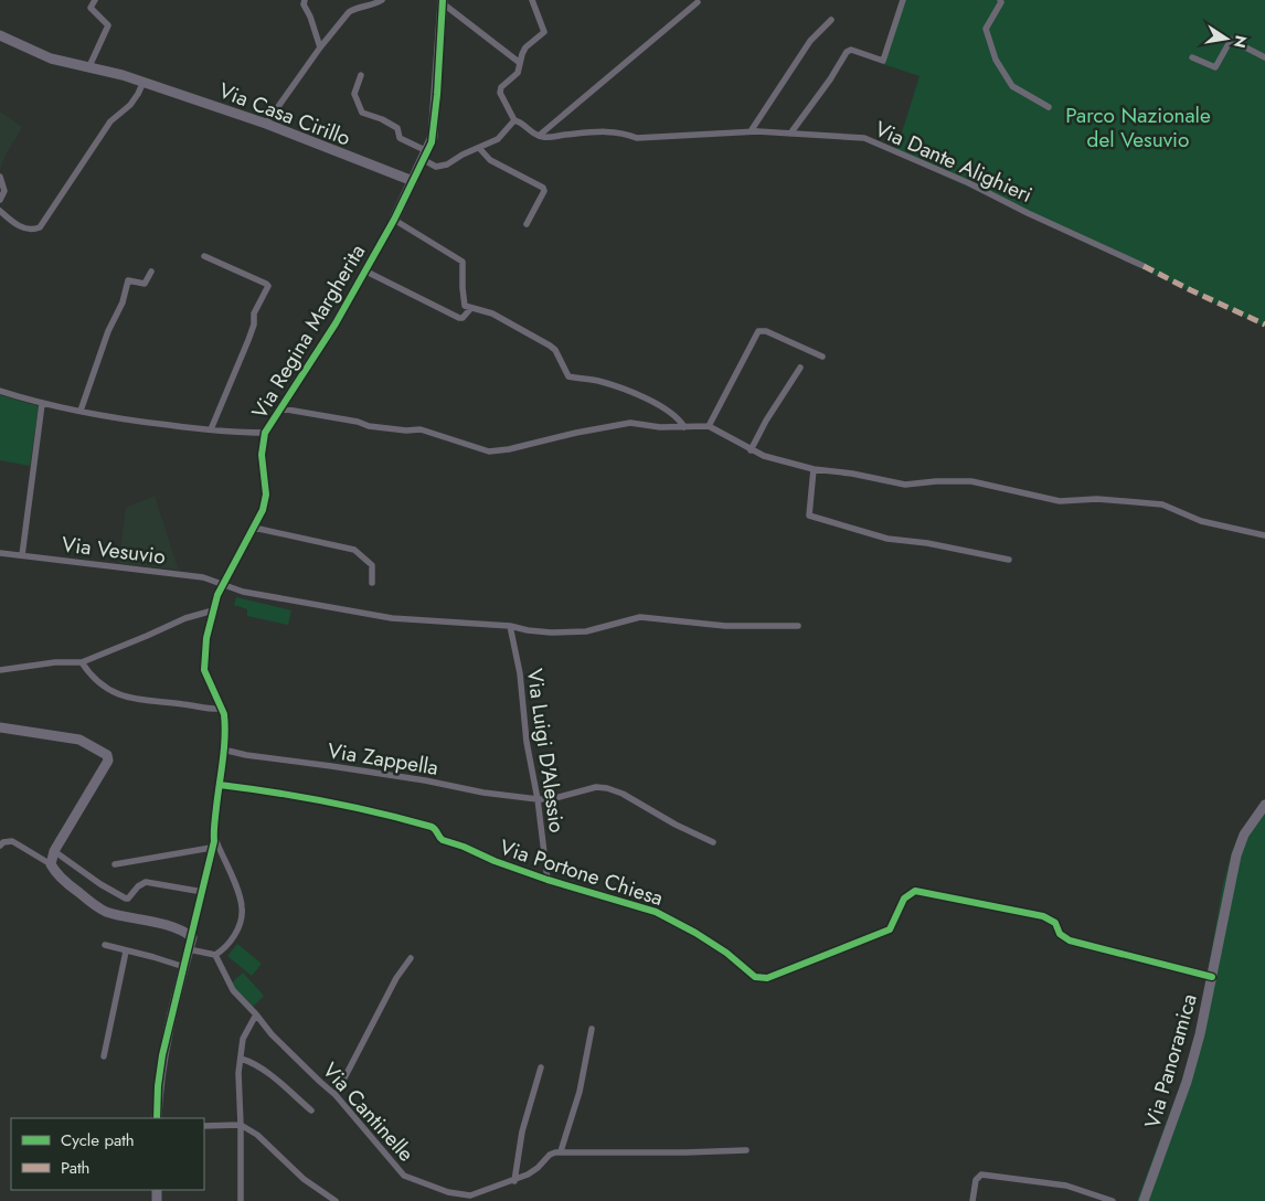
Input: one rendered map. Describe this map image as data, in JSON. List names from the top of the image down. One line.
{"streets":{"street":["Via Casa Cirillo","Via Dante Alighieri","Via Regina Margherita","Via Vesuvio","Via Luigi D'Alessio","Via Zappella","Via Portone Chiesa","Via Panoramica","Via Cantinelle"]},"crossings":[["Via Casa Cirillo","Via Regina Margherita"],["Via Regina Margherita","Via Vesuvio"],["Via Regina Margherita","Via Zappella"],["Via Regina Margherita","Via Portone Chiesa"],["Via Vesuvio","Via Luigi D'Alessio"],["Via Luigi D'Alessio","Via Zappella"],["Via Luigi D'Alessio","Via Portone Chiesa"],["Via Portone Chiesa","Via Panoramica"]],"parks":["Parco Nazionale del Vesuvio"],"legend":["Cycle path","Path"],"north":"right"}
